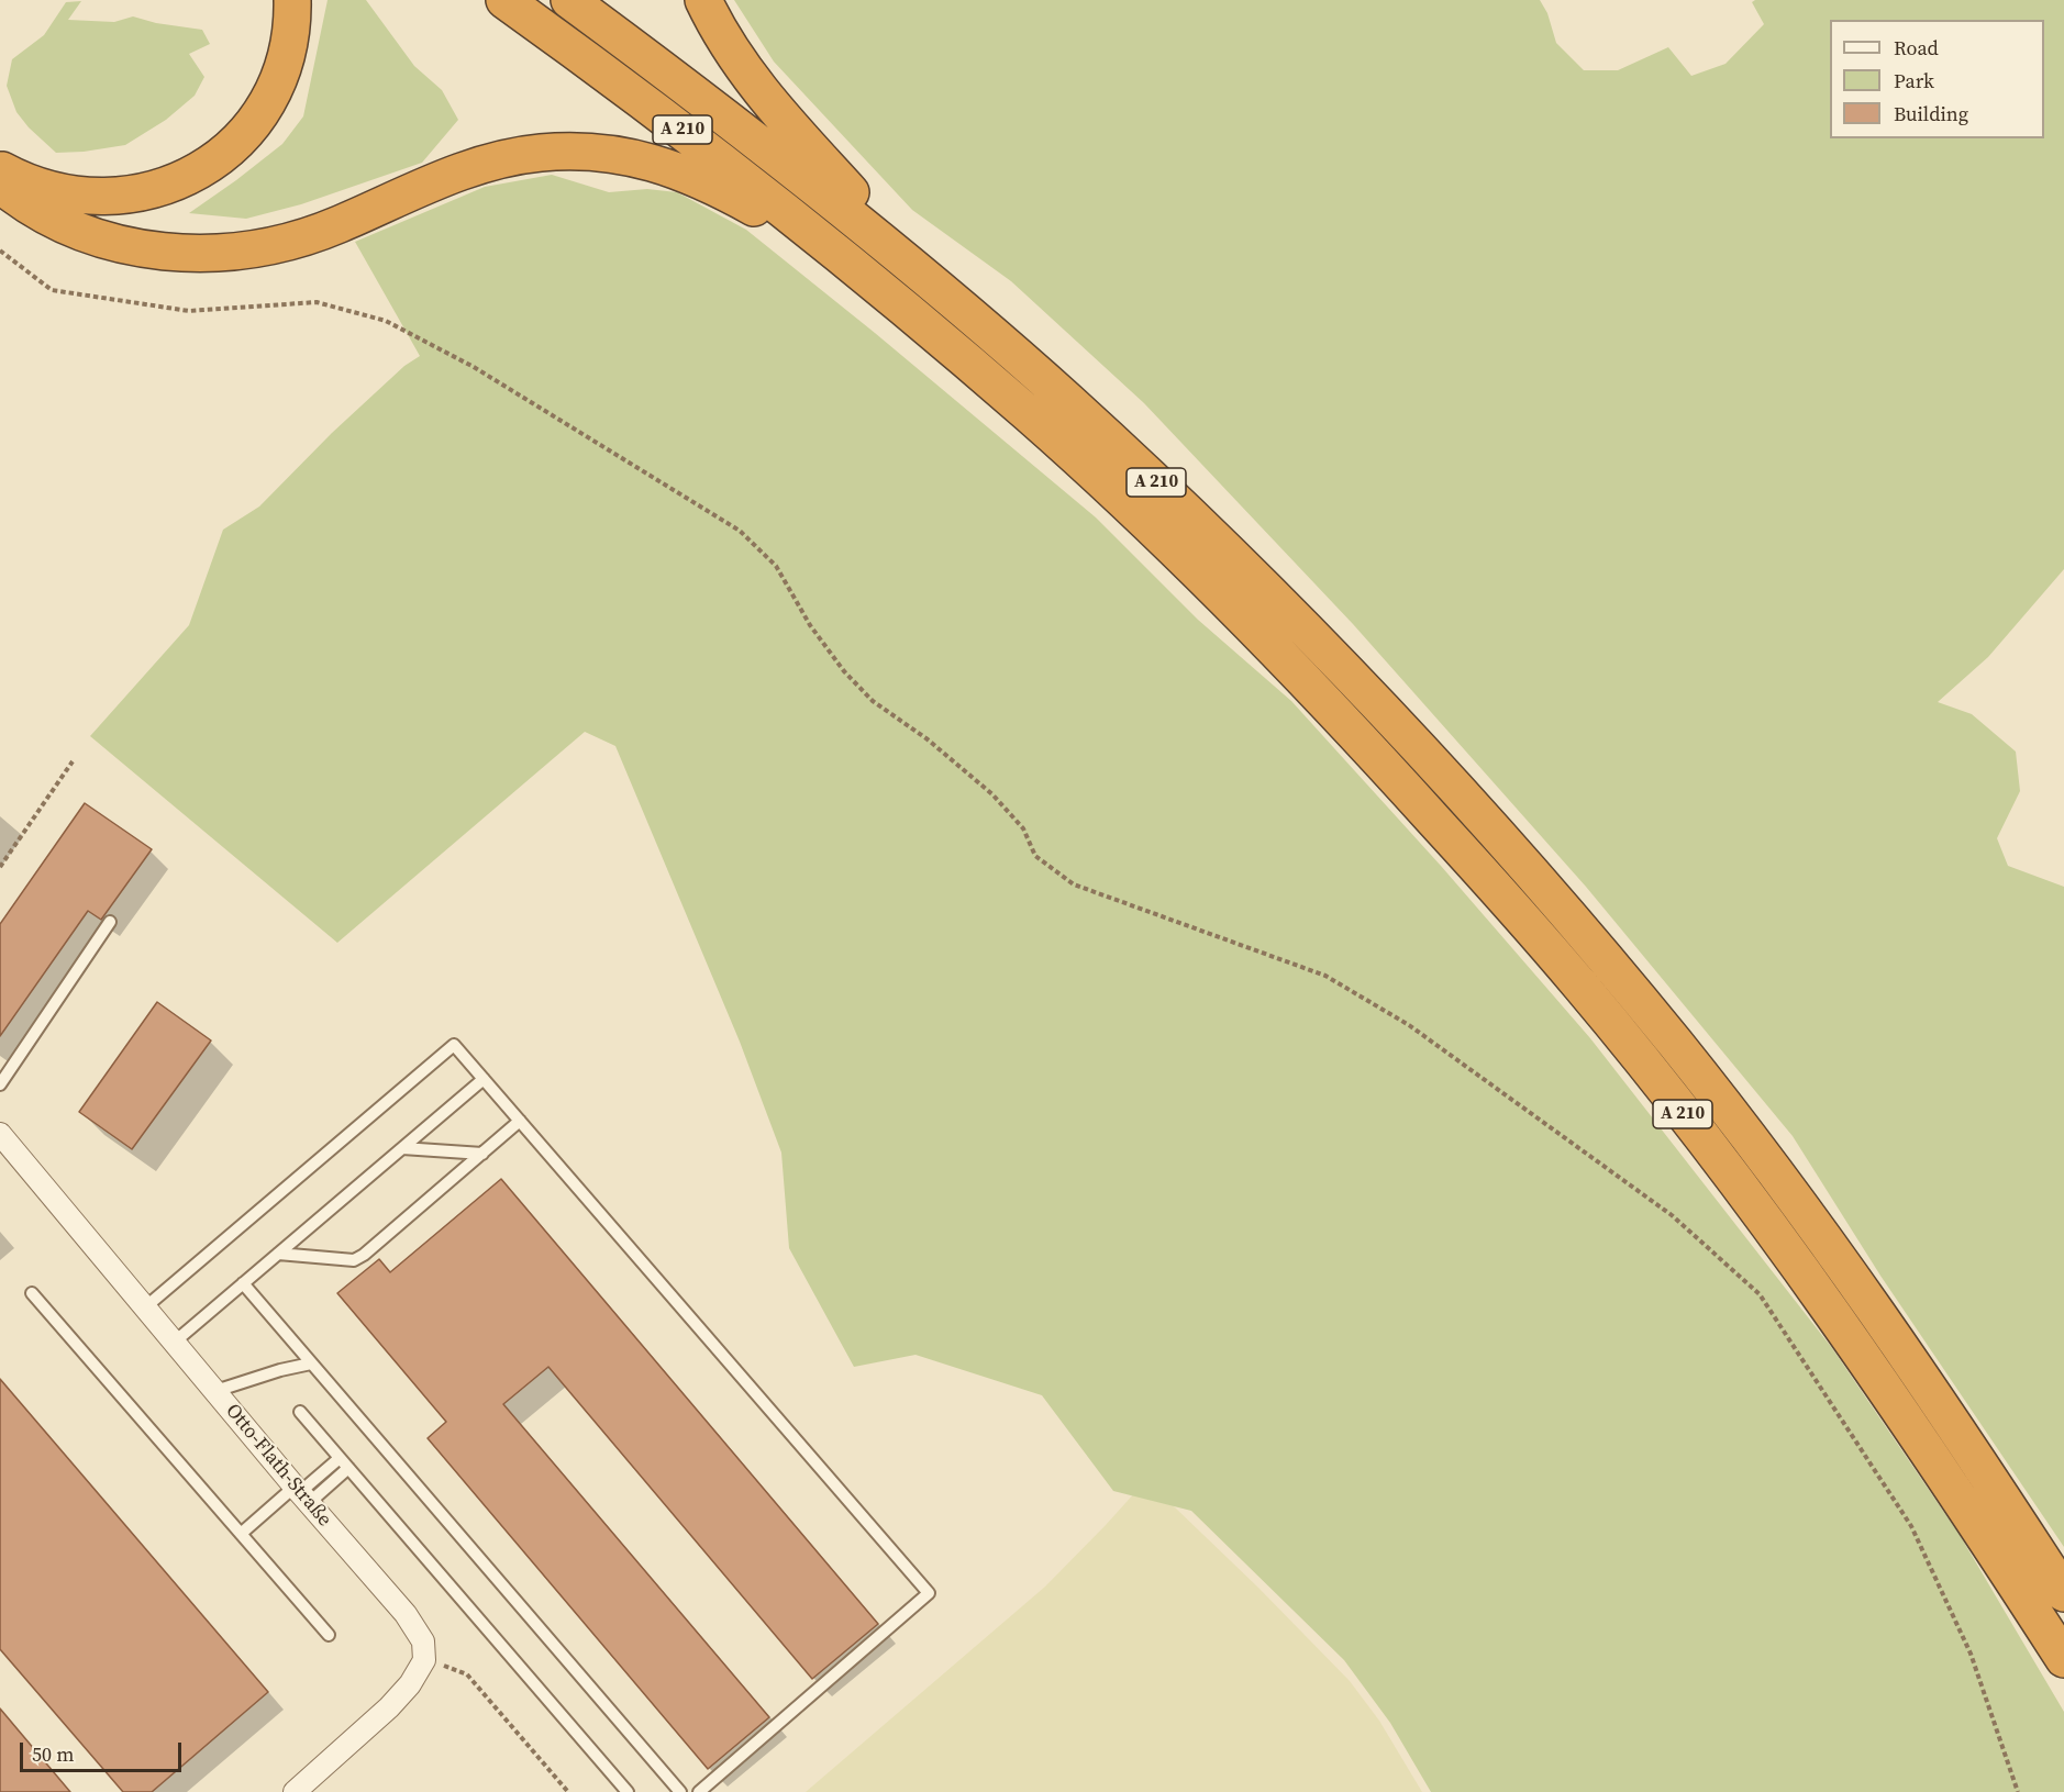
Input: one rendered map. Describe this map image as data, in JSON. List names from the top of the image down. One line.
{"streets":{"highway":["A 210"],"street":["Otto-Flath-Straße"]},"legend":["Road","Park","Building"],"scale_bar":"50 m"}
